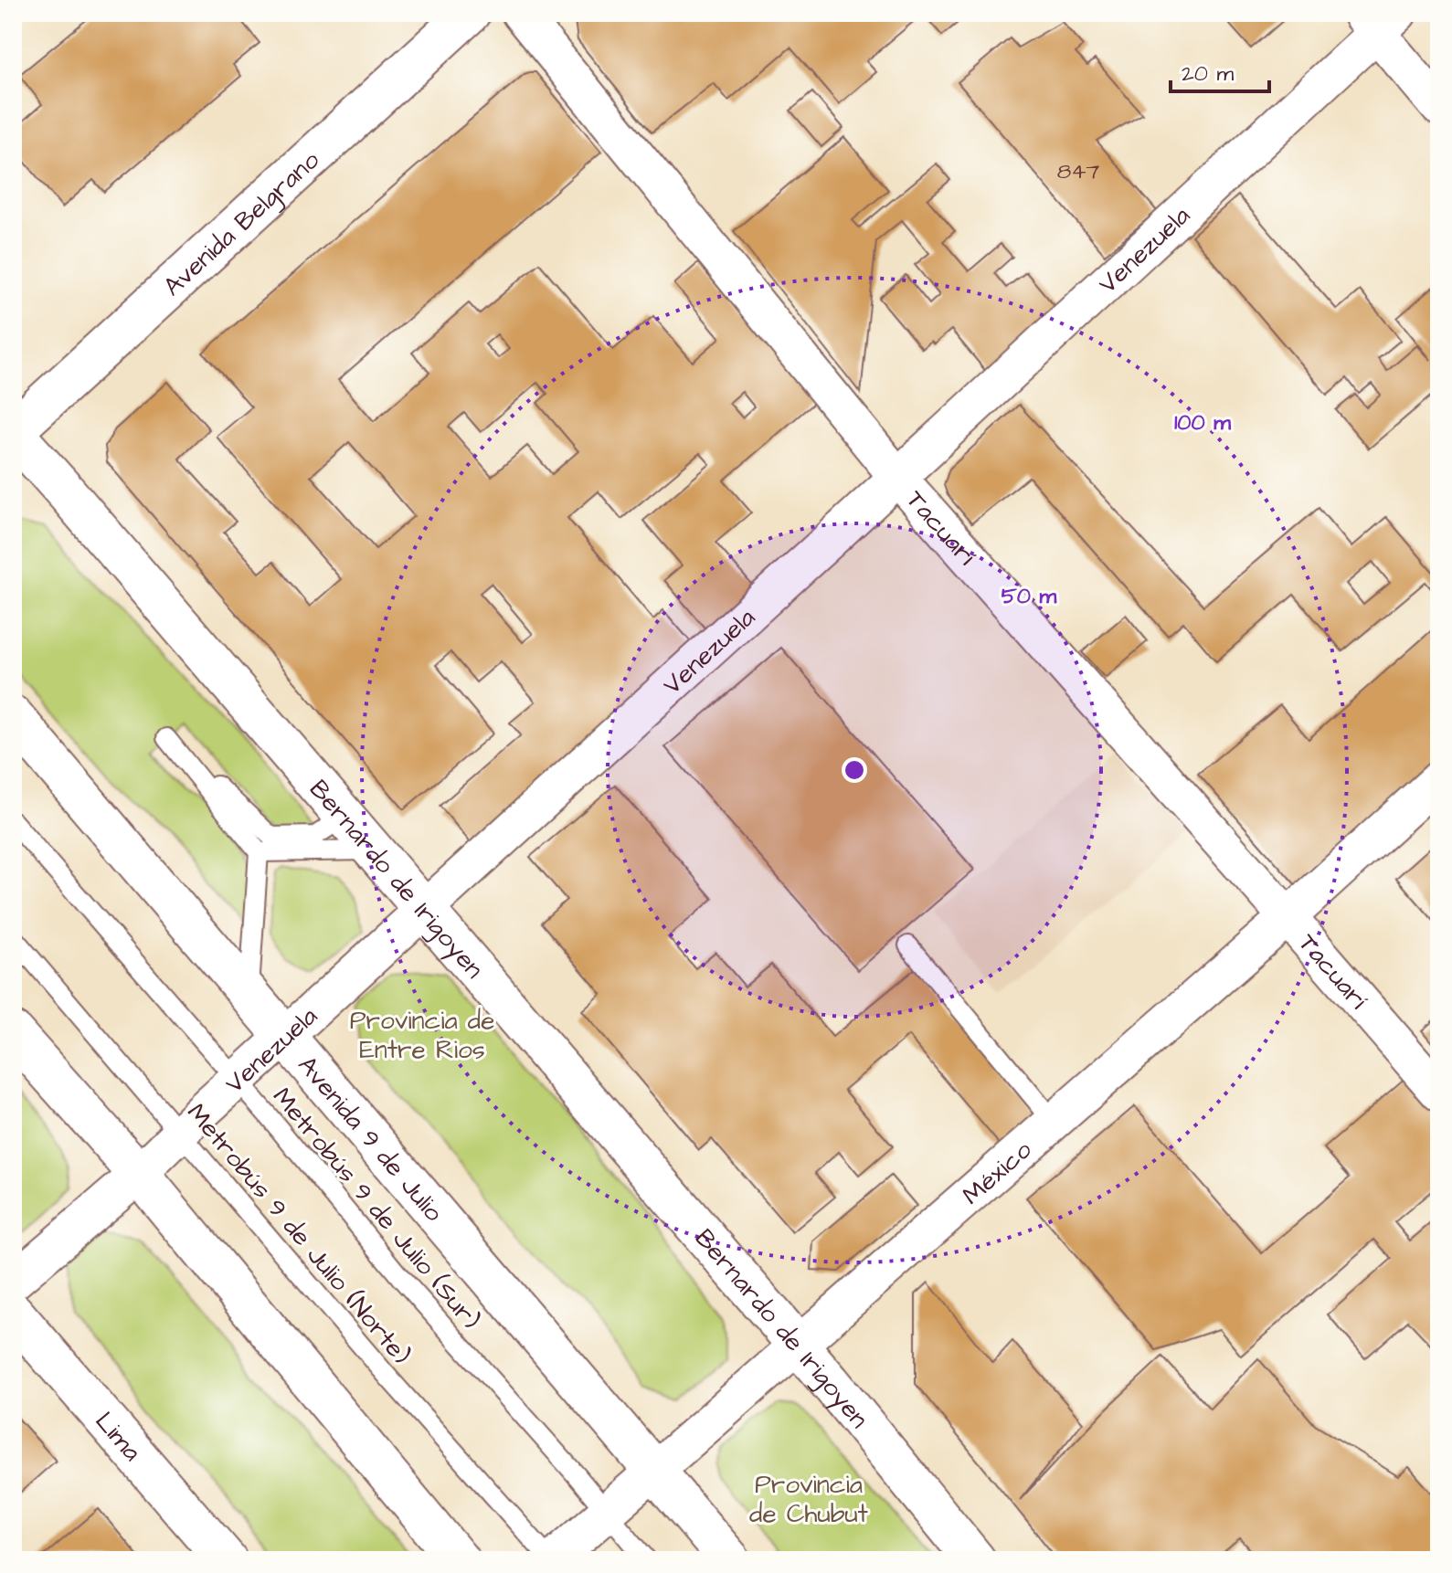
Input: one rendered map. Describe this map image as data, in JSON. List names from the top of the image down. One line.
{"streets":{"main road":["Avenida Belgrano","Bernardo de Irigoyen","Avenida 9 de Julio","Lima"],"street":["Venezuela","Tacuarí","México"],"lane":["Metrobús 9 de Julio (Sur)","Metrobús 9 de Julio (Norte)"]},"crossings":[["Avenida Belgrano","Bernardo de Irigoyen"],["Venezuela","Tacuarí"],["Venezuela","Bernardo de Irigoyen"],["Venezuela","Avenida 9 de Julio"],["Venezuela","Metrobús 9 de Julio (Sur)"],["Venezuela","Metrobús 9 de Julio (Norte)"],["Tacuarí","México"],["Bernardo de Irigoyen","México"],["Avenida 9 de Julio","México"],["México","Metrobús 9 de Julio (Sur)"],["México","Metrobús 9 de Julio (Norte)"]],"parks":["Provincia de Entre Rios","Provincia de Chubut"],"house_numbers":["847"],"scale_bar":"20 m","rings":["100 m","50 m"]}
